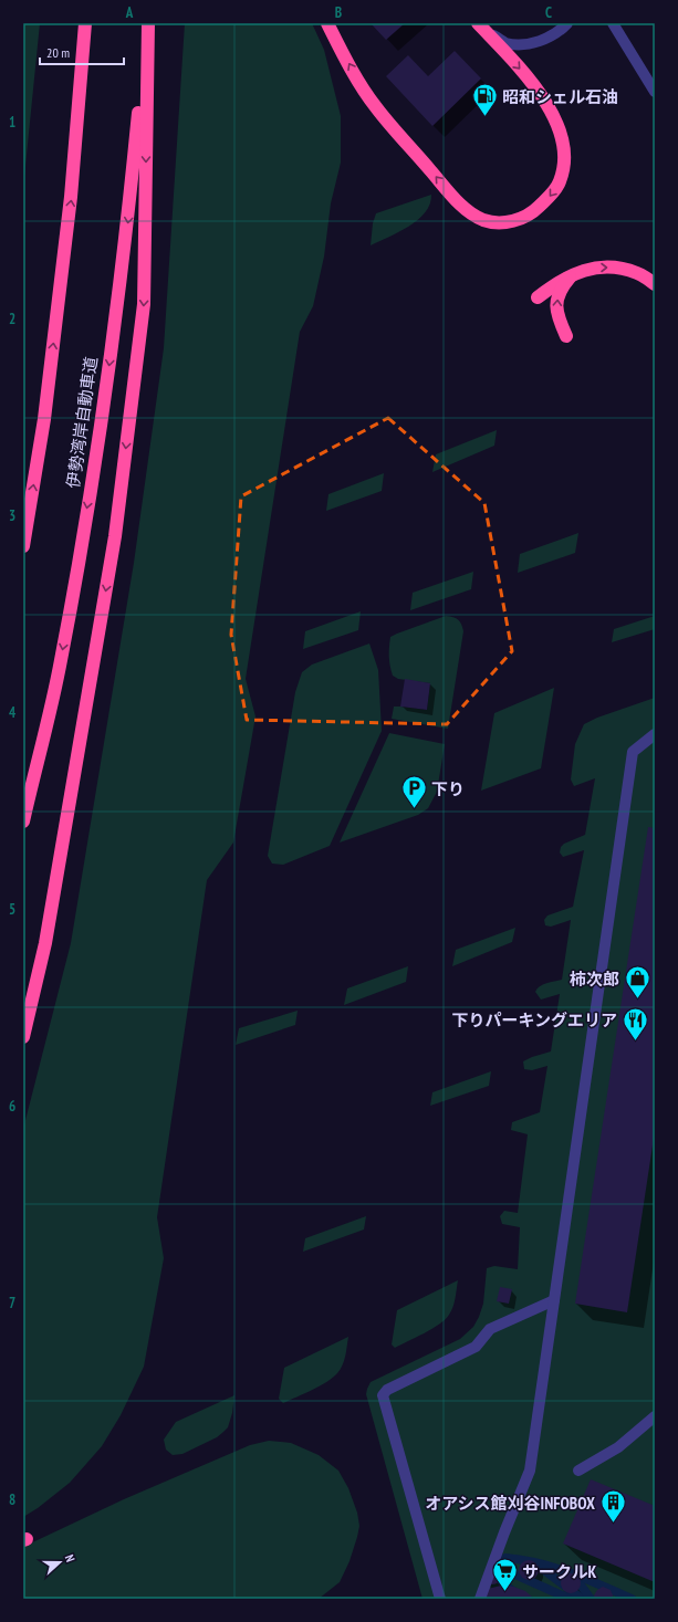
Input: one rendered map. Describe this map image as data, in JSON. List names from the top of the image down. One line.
{"streets":{"highway":["伊勢湾岸自動車道"]},"places":{"fuel station":["昭和シェル石油"],"parking":["下り"],"shop":["柿次郎"],"restaurant":["下りパーキングエリア"],"building":["オアシス館刈谷INFOBOX"],"supermarket":["サークルK"]},"scale_bar":"20 m","north":"right","grid":{"columns":["A","B","C"],"rows":["1","2","3","4","5","6","7","8"]}}
